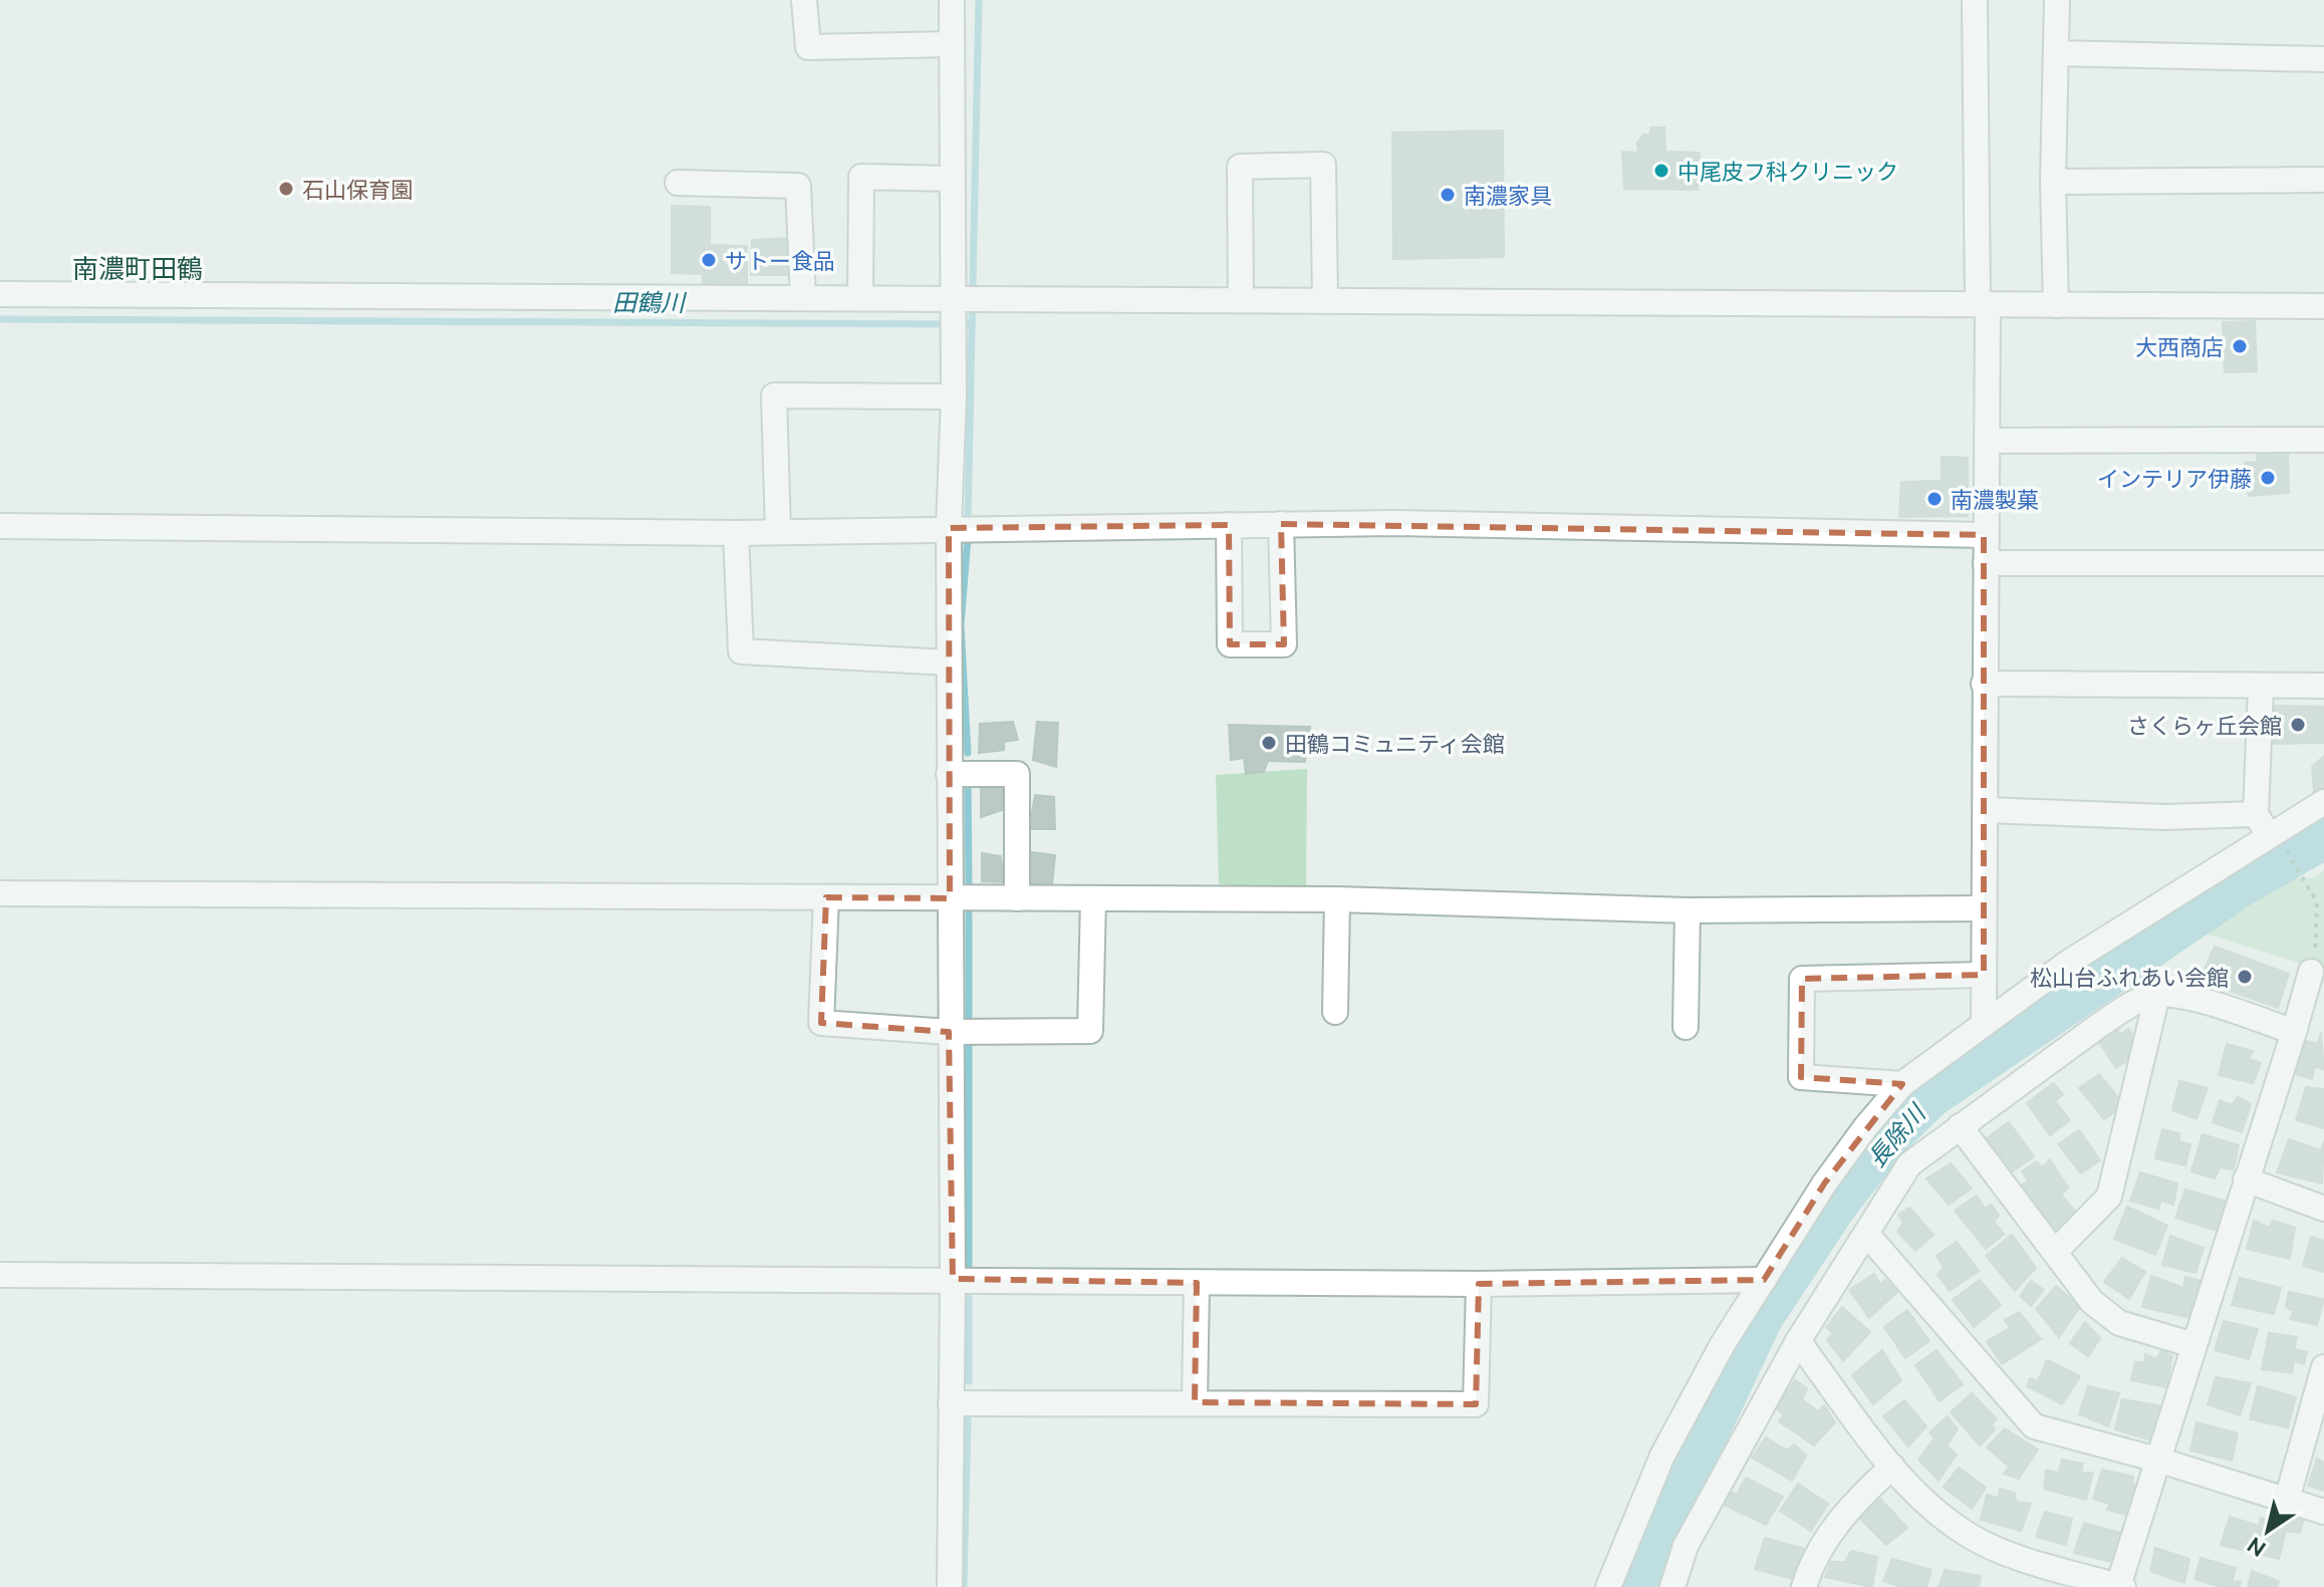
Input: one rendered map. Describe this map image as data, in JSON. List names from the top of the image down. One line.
{"districts":["南濃町田鶴"],"water":["田鶴川","長除川"],"places":["中尾皮フ科クリニック","石山保育園","南濃家具","サトー食品","大西商店","インテリア伊藤","南濃製菓","さくらヶ丘会館","田鶴コミュニティ会館","松山台ふれあい会館"],"north":"bottom left"}
